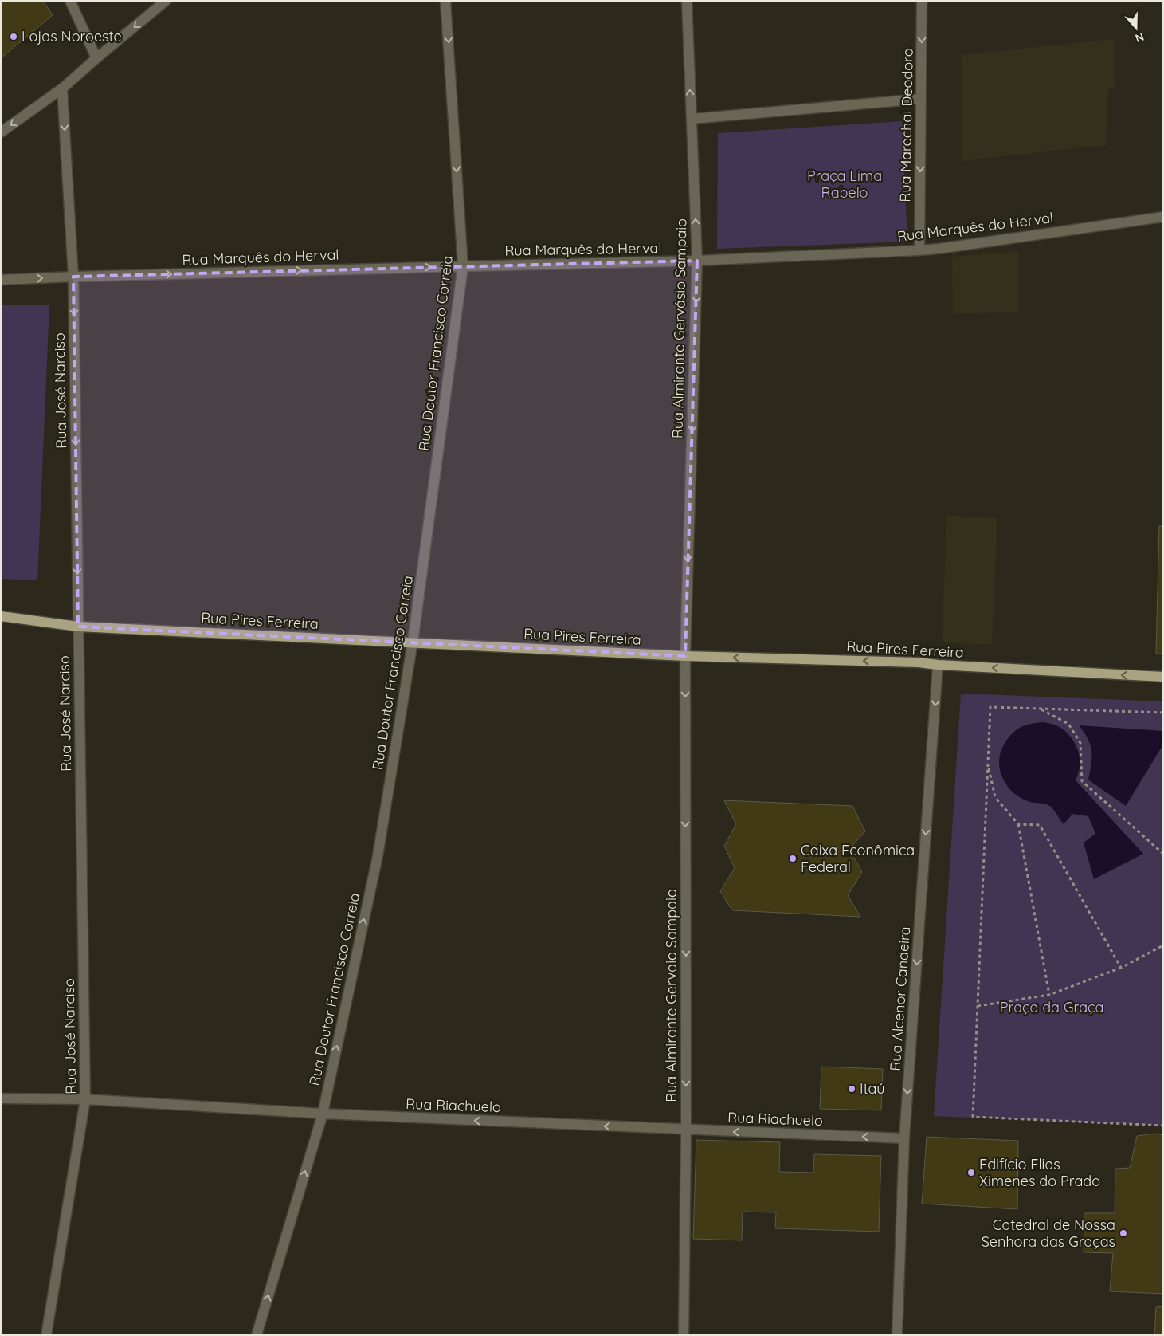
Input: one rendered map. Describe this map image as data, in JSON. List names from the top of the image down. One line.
{"streets":{"main road":["Rua Pires Ferreira"],"street":["Rua Marechal Deodoro","Rua Marquês do Herval","Rua Almirante Gervásio Sampaio","Rua Doutor Francisco Correia","Rua José Narciso","Rua Almirante Gervaio Sampaio","Rua Alcenor Candeira","Rua Riachuelo"]},"crossings":[["Rua Marechal Deodoro","Rua Marquês do Herval"],["Rua Marquês do Herval","Rua Almirante Gervásio Sampaio"],["Rua Marquês do Herval","Rua Doutor Francisco Correia"],["Rua Marquês do Herval","Rua José Narciso"],["Rua Almirante Gervásio Sampaio","Rua Pires Ferreira"],["Rua Almirante Gervásio Sampaio","Rua Almirante Gervaio Sampaio"],["Rua Doutor Francisco Correia","Rua Pires Ferreira"],["Rua Doutor Francisco Correia","Rua Riachuelo"],["Rua José Narciso","Rua Pires Ferreira"],["Rua José Narciso","Rua Riachuelo"],["Rua Pires Ferreira","Rua Almirante Gervaio Sampaio"],["Rua Pires Ferreira","Rua Alcenor Candeira"],["Rua Almirante Gervaio Sampaio","Rua Riachuelo"],["Rua Alcenor Candeira","Rua Riachuelo"]],"one_way":["Rua Marechal Deodoro","Rua Marquês do Herval","Rua José Narciso","Rua Pires Ferreira","Rua Almirante Gervaio Sampaio","Rua Alcenor Candeira","Rua Riachuelo"],"parks":["Praça Lima Rabelo","Praça da Graça"],"places":["Lojas Noroeste","Caixa Econômica Federal","Itaú","Edifício Elias Ximenes do Prado","Catedral de Nossa Senhora das Graças"],"north":"bottom"}
